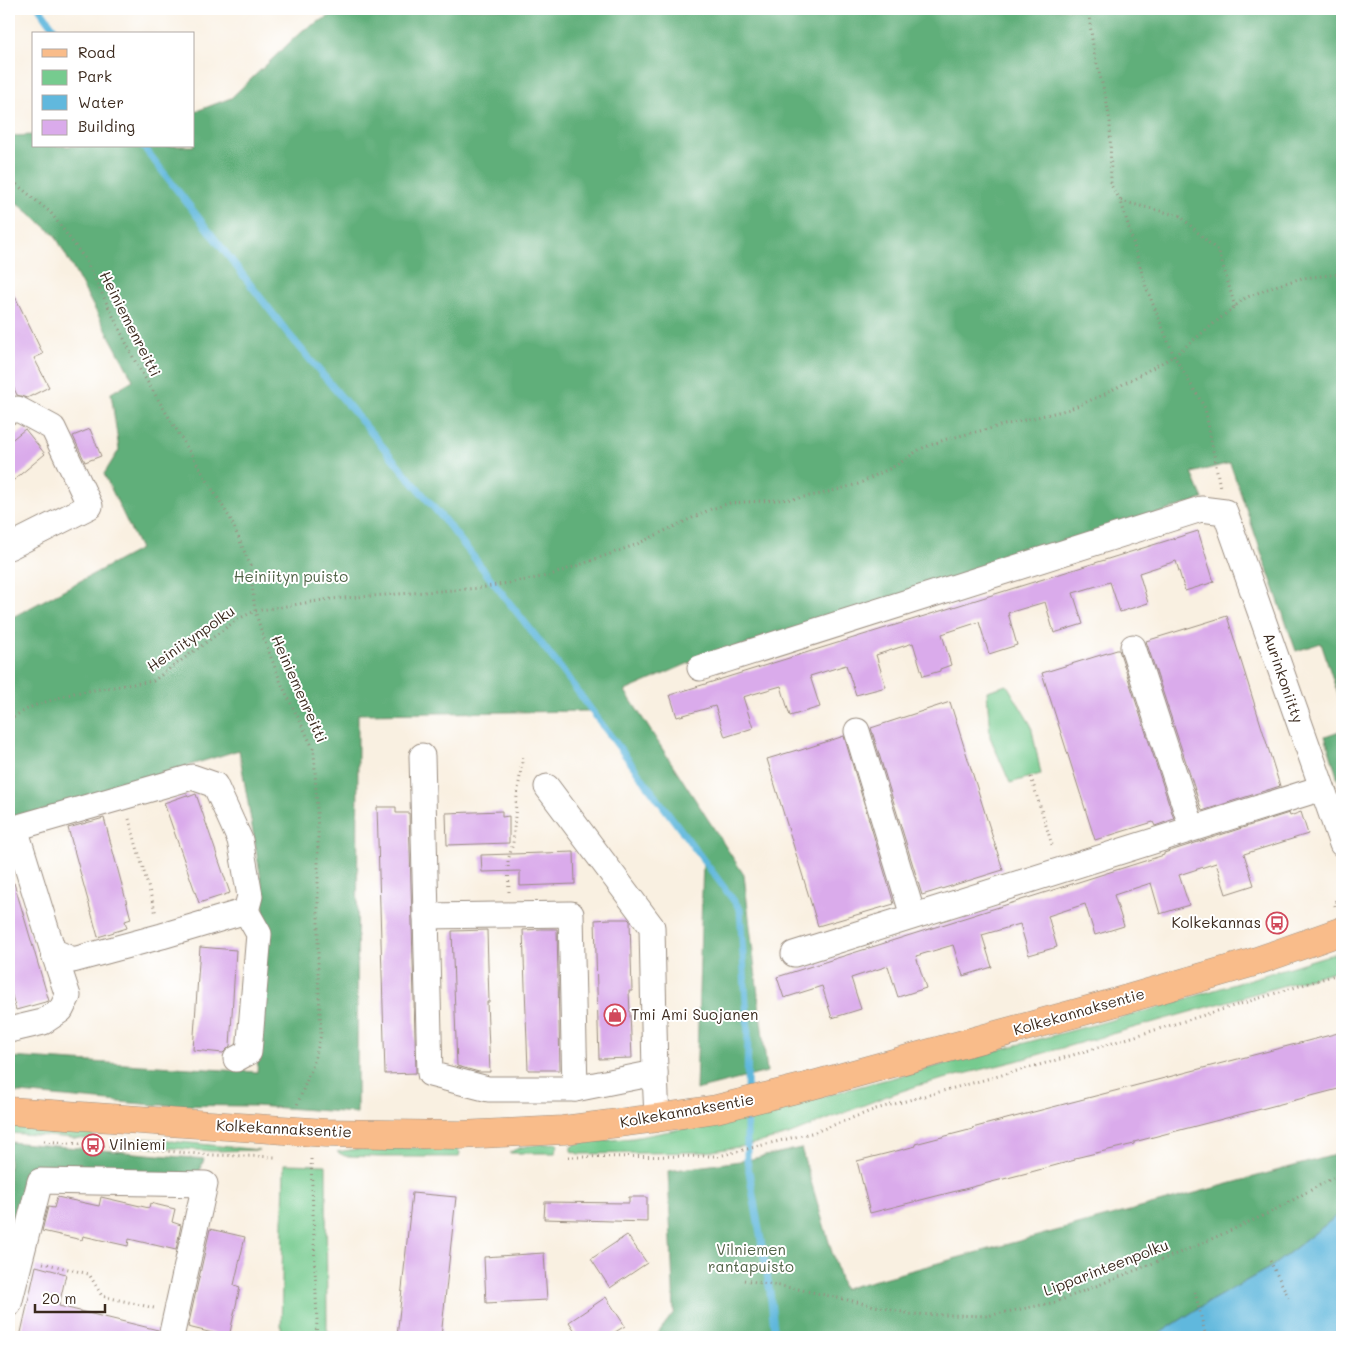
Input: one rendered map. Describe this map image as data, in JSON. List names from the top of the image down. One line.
{"streets":{"main road":["Kolkekannaksentie"],"street":["Aurinkoniitty"],"path":["Heiniemenreitti","Heiniitynpolku","Lipparinteenpolku"]},"crossings":[["Heiniemenreitti","Heiniitynpolku"],["Heiniemenreitti","Kolkekannaksentie"]],"parks":["Heiniityn puisto","Vilniemen rantapuisto"],"places":{"bus stop":["Kolkekannas","Vilniemi"],"shop":["Tmi Ami Suojanen"]},"legend":["Road","Park","Water","Building"],"scale_bar":"20 m"}
